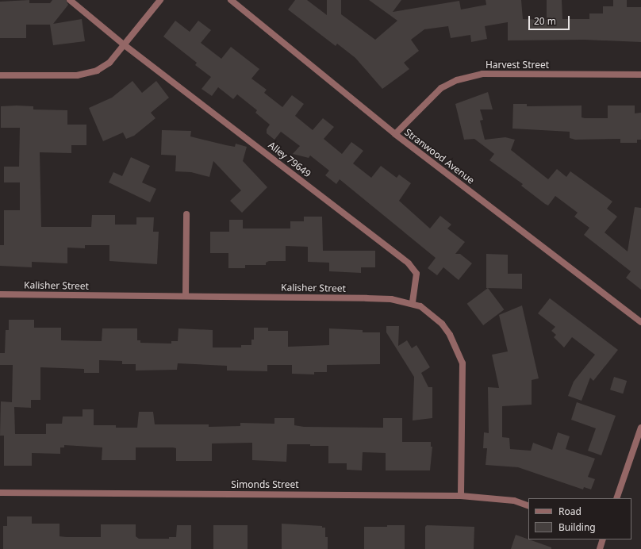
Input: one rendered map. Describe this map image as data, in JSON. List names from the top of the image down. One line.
{"streets":{"street":["Harvest Street","Stranwood Avenue","Alley 79649","Kalisher Street","Simonds Street"]},"crossings":[["Harvest Street","Stranwood Avenue"],["Alley 79649","Kalisher Street"],["Kalisher Street","Simonds Street"]],"legend":["Road","Building"],"scale_bar":"20 m"}
